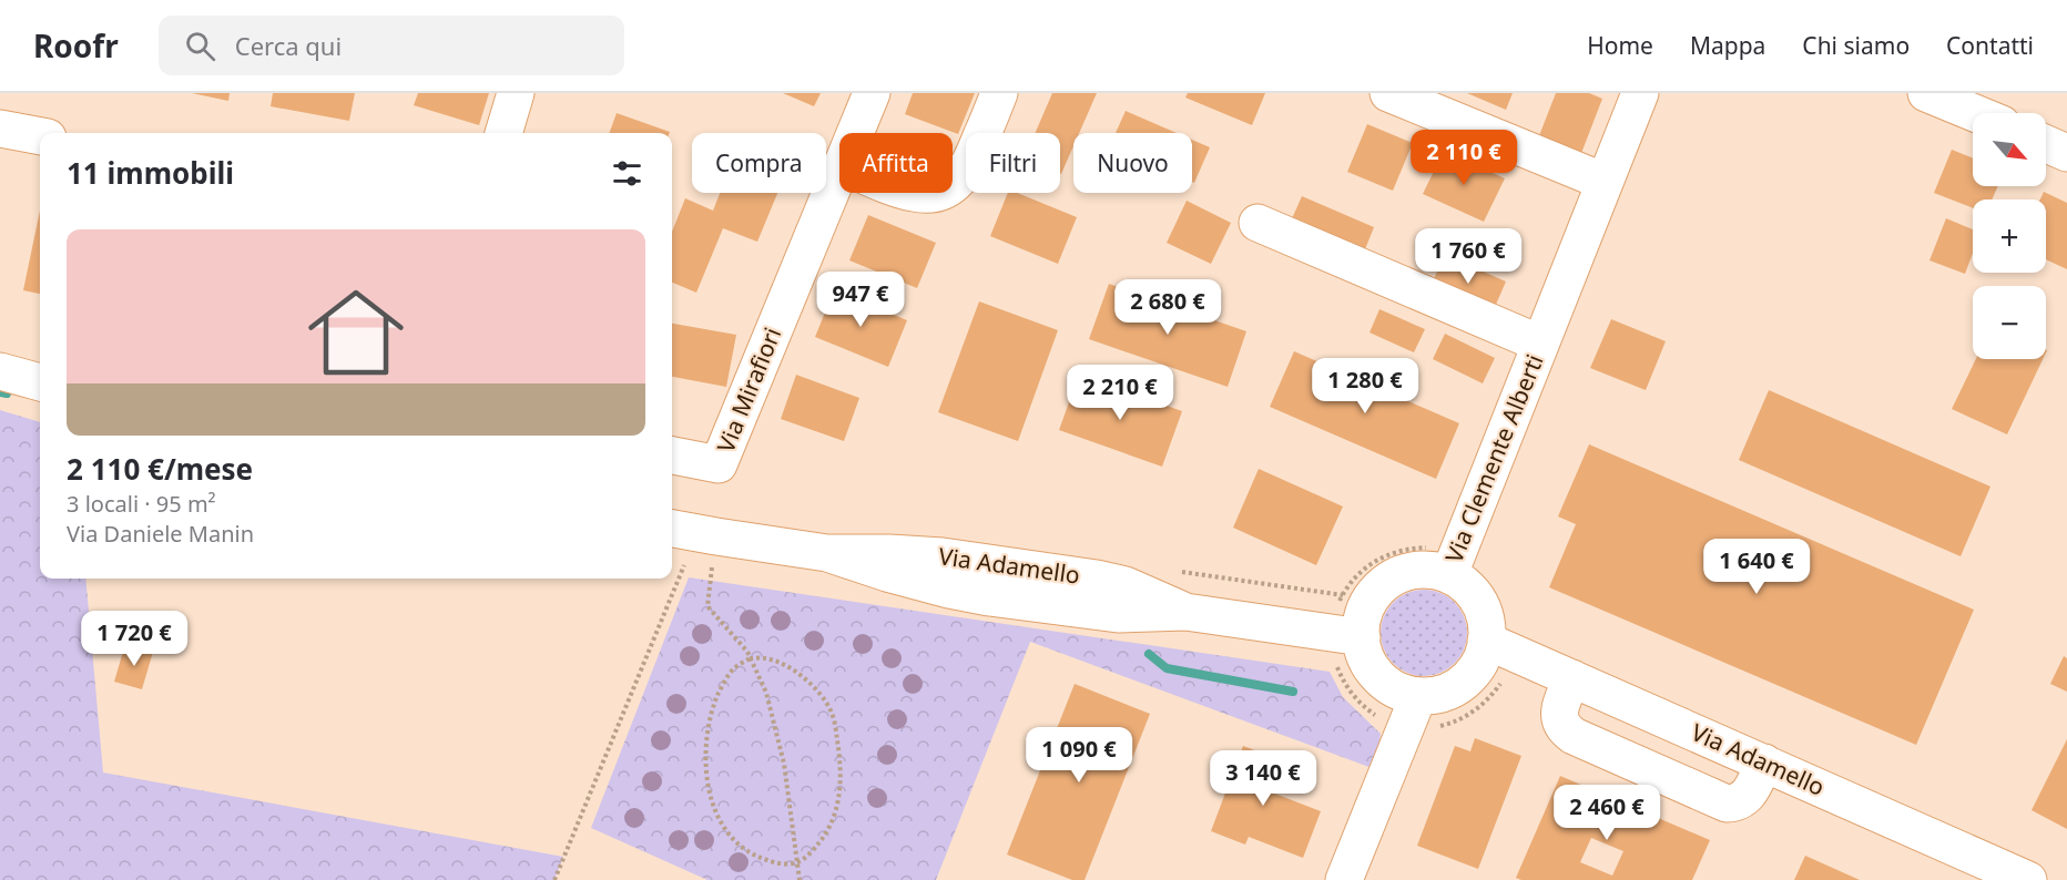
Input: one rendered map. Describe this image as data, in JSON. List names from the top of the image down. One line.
{"streets":{"street":["Via Mirafiori","Via Clemente Alberti","Via Adamello"]},"crossings":[["Via Clemente Alberti","Via Adamello"]],"north":"bottom right","page":{"header":"Roofr","search":"Cerca qui","nav":["Home","Mappa","Chi siamo","Contatti"],"map_buttons":["+","−"],"price":["2 110 €","1 760 €","947 €","2 680 €","1 280 €","2 210 €","1 640 €","1 720 €","1 090 €","3 140 €","2 460 €"],"chip":["Compra","Affitta","Filtri","Nuovo"],"heading":"11 immobili","list":[{"name":"2 110 €/mese","note":"3 locali · 95 m² · Via Daniele Manin"}]}}
